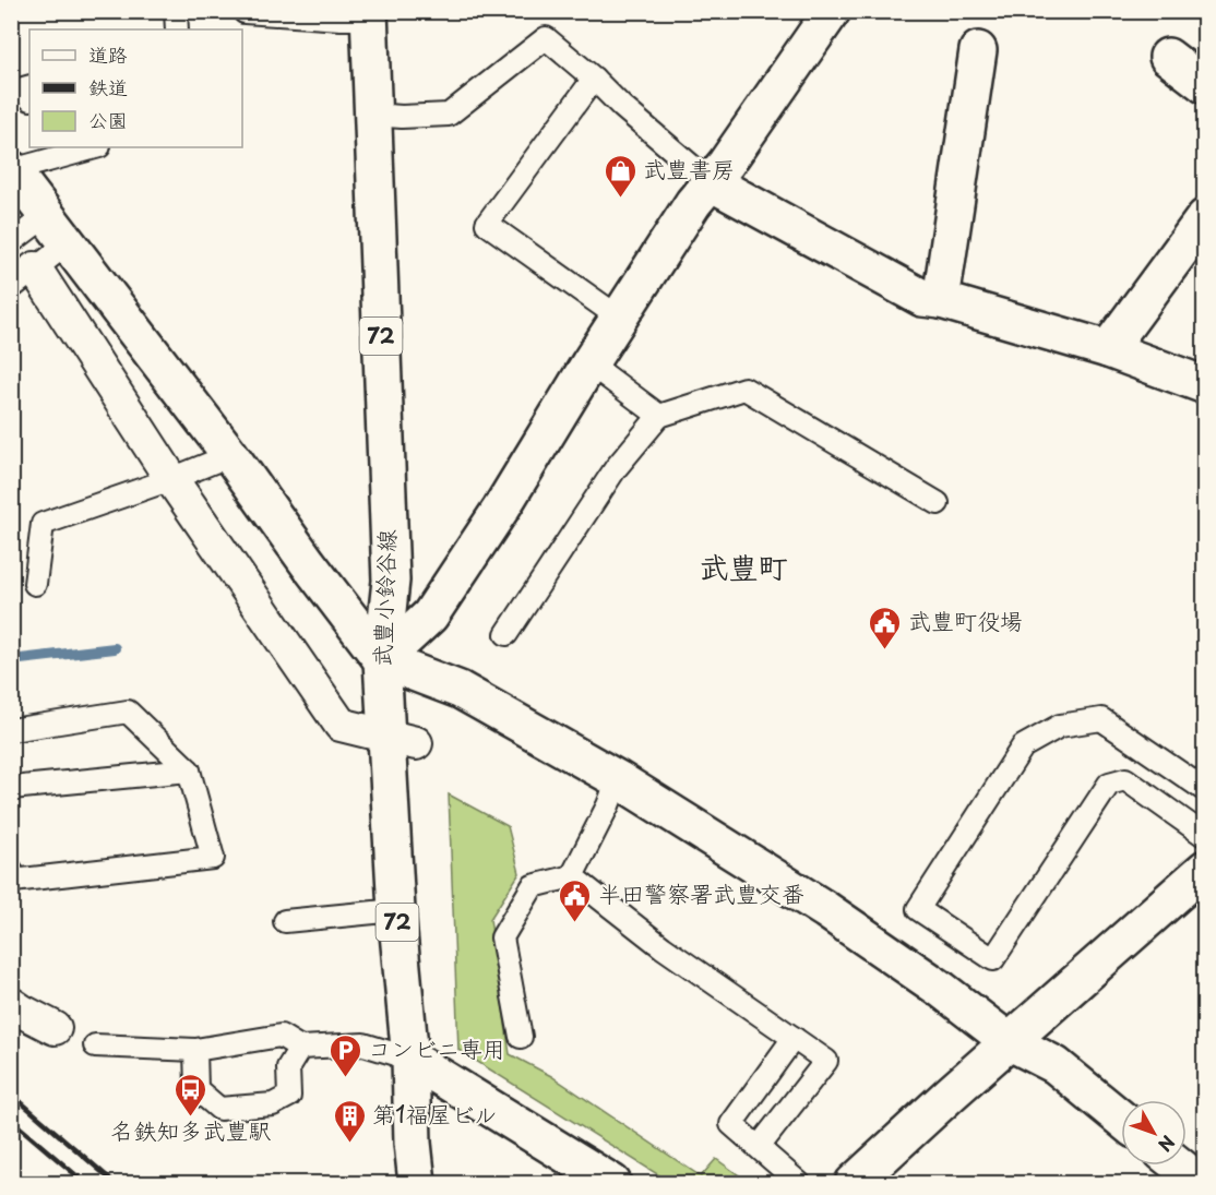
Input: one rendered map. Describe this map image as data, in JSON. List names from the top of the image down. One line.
{"streets":{"street":["72","武豊小鈴谷線"]},"districts":["武豊町"],"places":{"shop":["武豊書房"],"public building":["武豊町役場","半田警察署武豊交番"],"parking":["コンビニ専用"],"bus stop":["名鉄知多武豊駅"],"building":["第1福屋ビル"]},"legend":["道路","鉄道","公園"],"north":"bottom right"}
